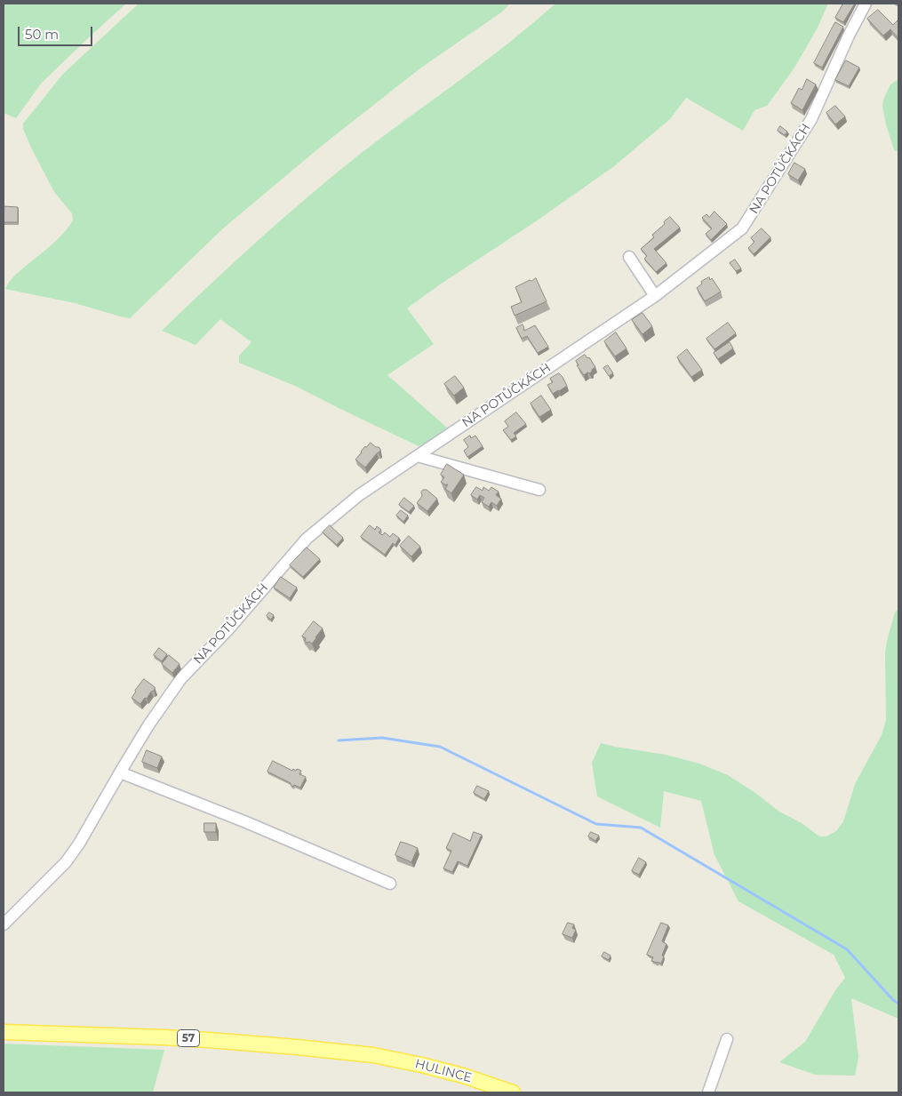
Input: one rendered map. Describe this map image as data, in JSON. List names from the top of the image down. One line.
{"streets":{"main road":["57","HULINCE"],"street":["NA POTŮČKÁCH"]},"scale_bar":"50 m"}
